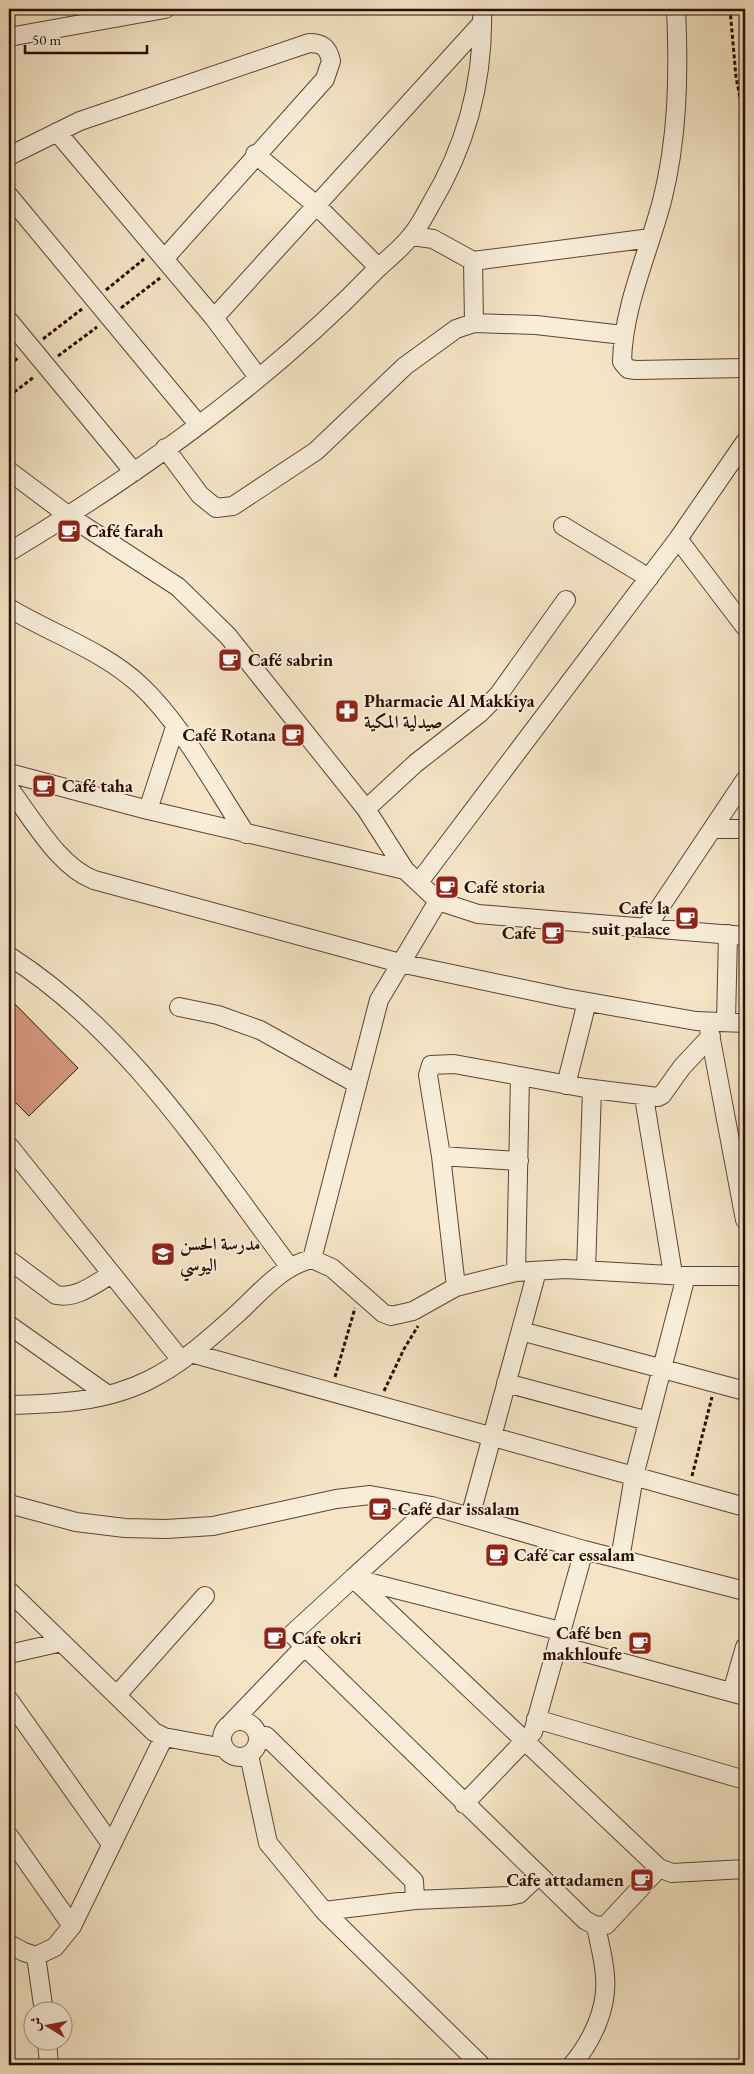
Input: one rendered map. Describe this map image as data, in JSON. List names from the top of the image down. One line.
{"places":{"cafe":["Café farah","Café sabrin","Café Rotana","Café taha","Café storia","Cafe la suit palace","Cafe","Café dar issalam","Café car essalam","Cafe okri","Café ben makhloufe","Cafe attadamen"],"pharmacy":["Pharmacie Al Makkiya صيدلية المكية"],"school or university":["مدرسة الحسن اليوسي"]},"scale_bar":"50 m","north":"left"}
